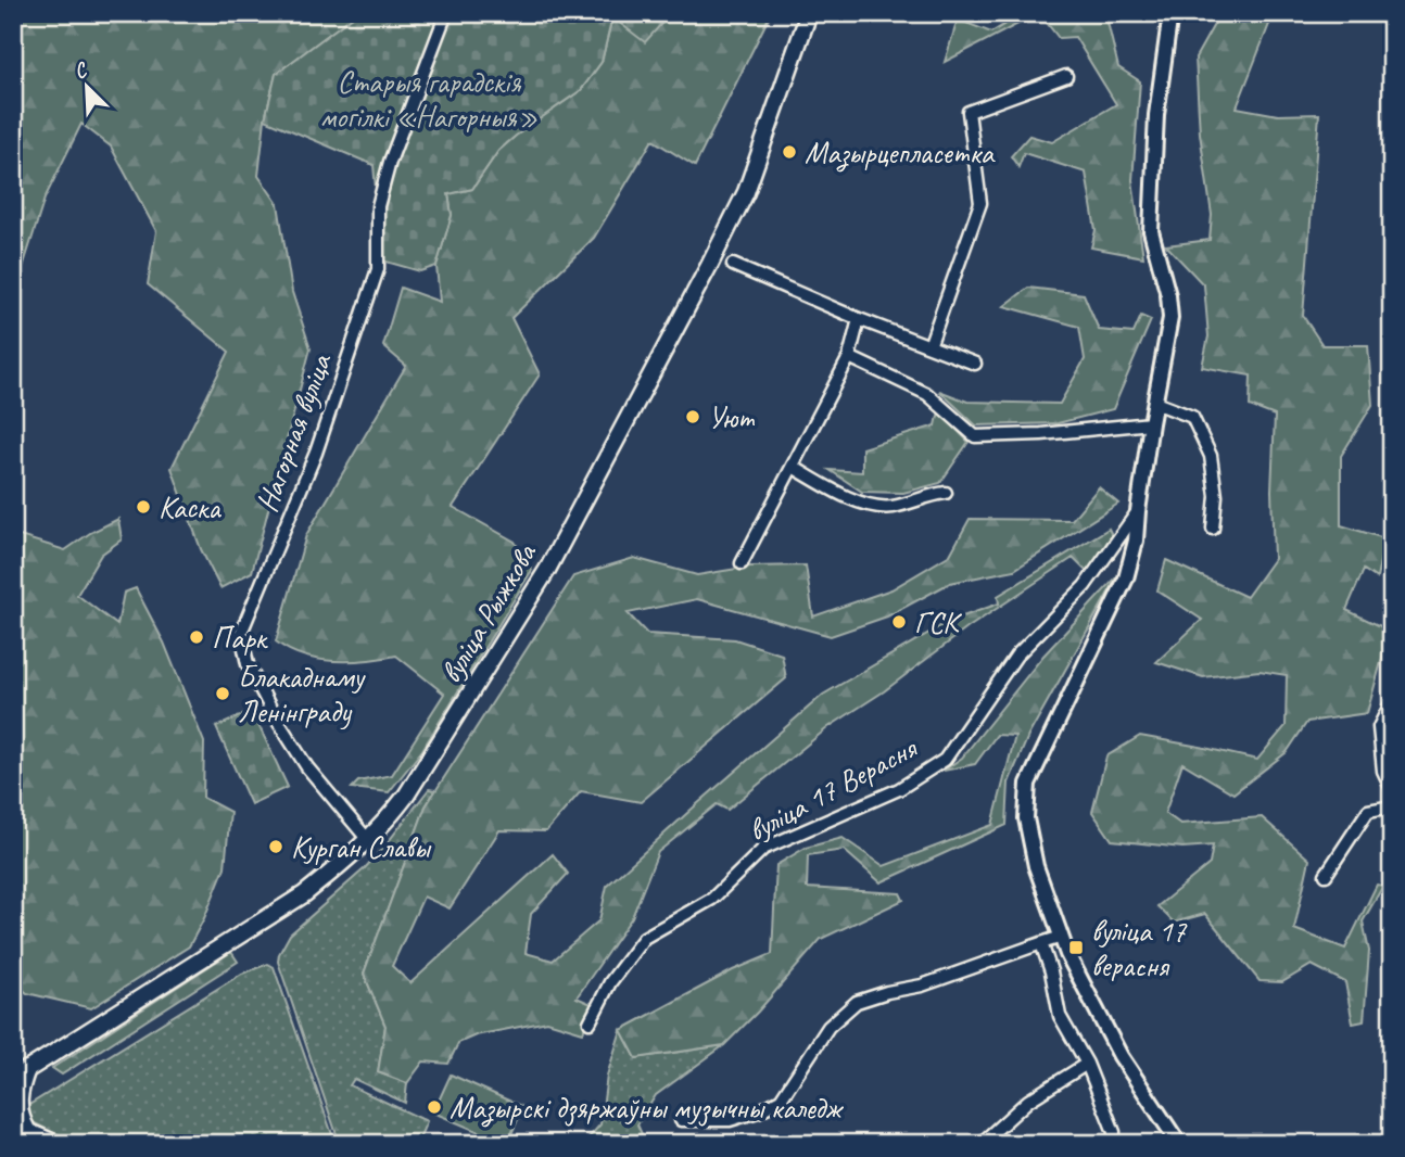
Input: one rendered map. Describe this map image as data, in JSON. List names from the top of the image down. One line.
{"streets":{"main road":["вуліца Рыжкова"],"street":["Нагорная вуліца","вуліца 17 Верасня"]},"crossings":[["Нагорная вуліца","вуліца Рыжкова"]],"parks":["Старыя гарадскія могілкі «Нагорныя»"],"places":{"other":["Мазырцепласетка","Уют","Каска","ГСК","Парк","Блакаднаму Ленінграду","Курган Славы","Мазырскі дзяржаўны музычны каледж"],"transit":["вуліца 17 верасня"]},"north":"top left"}
